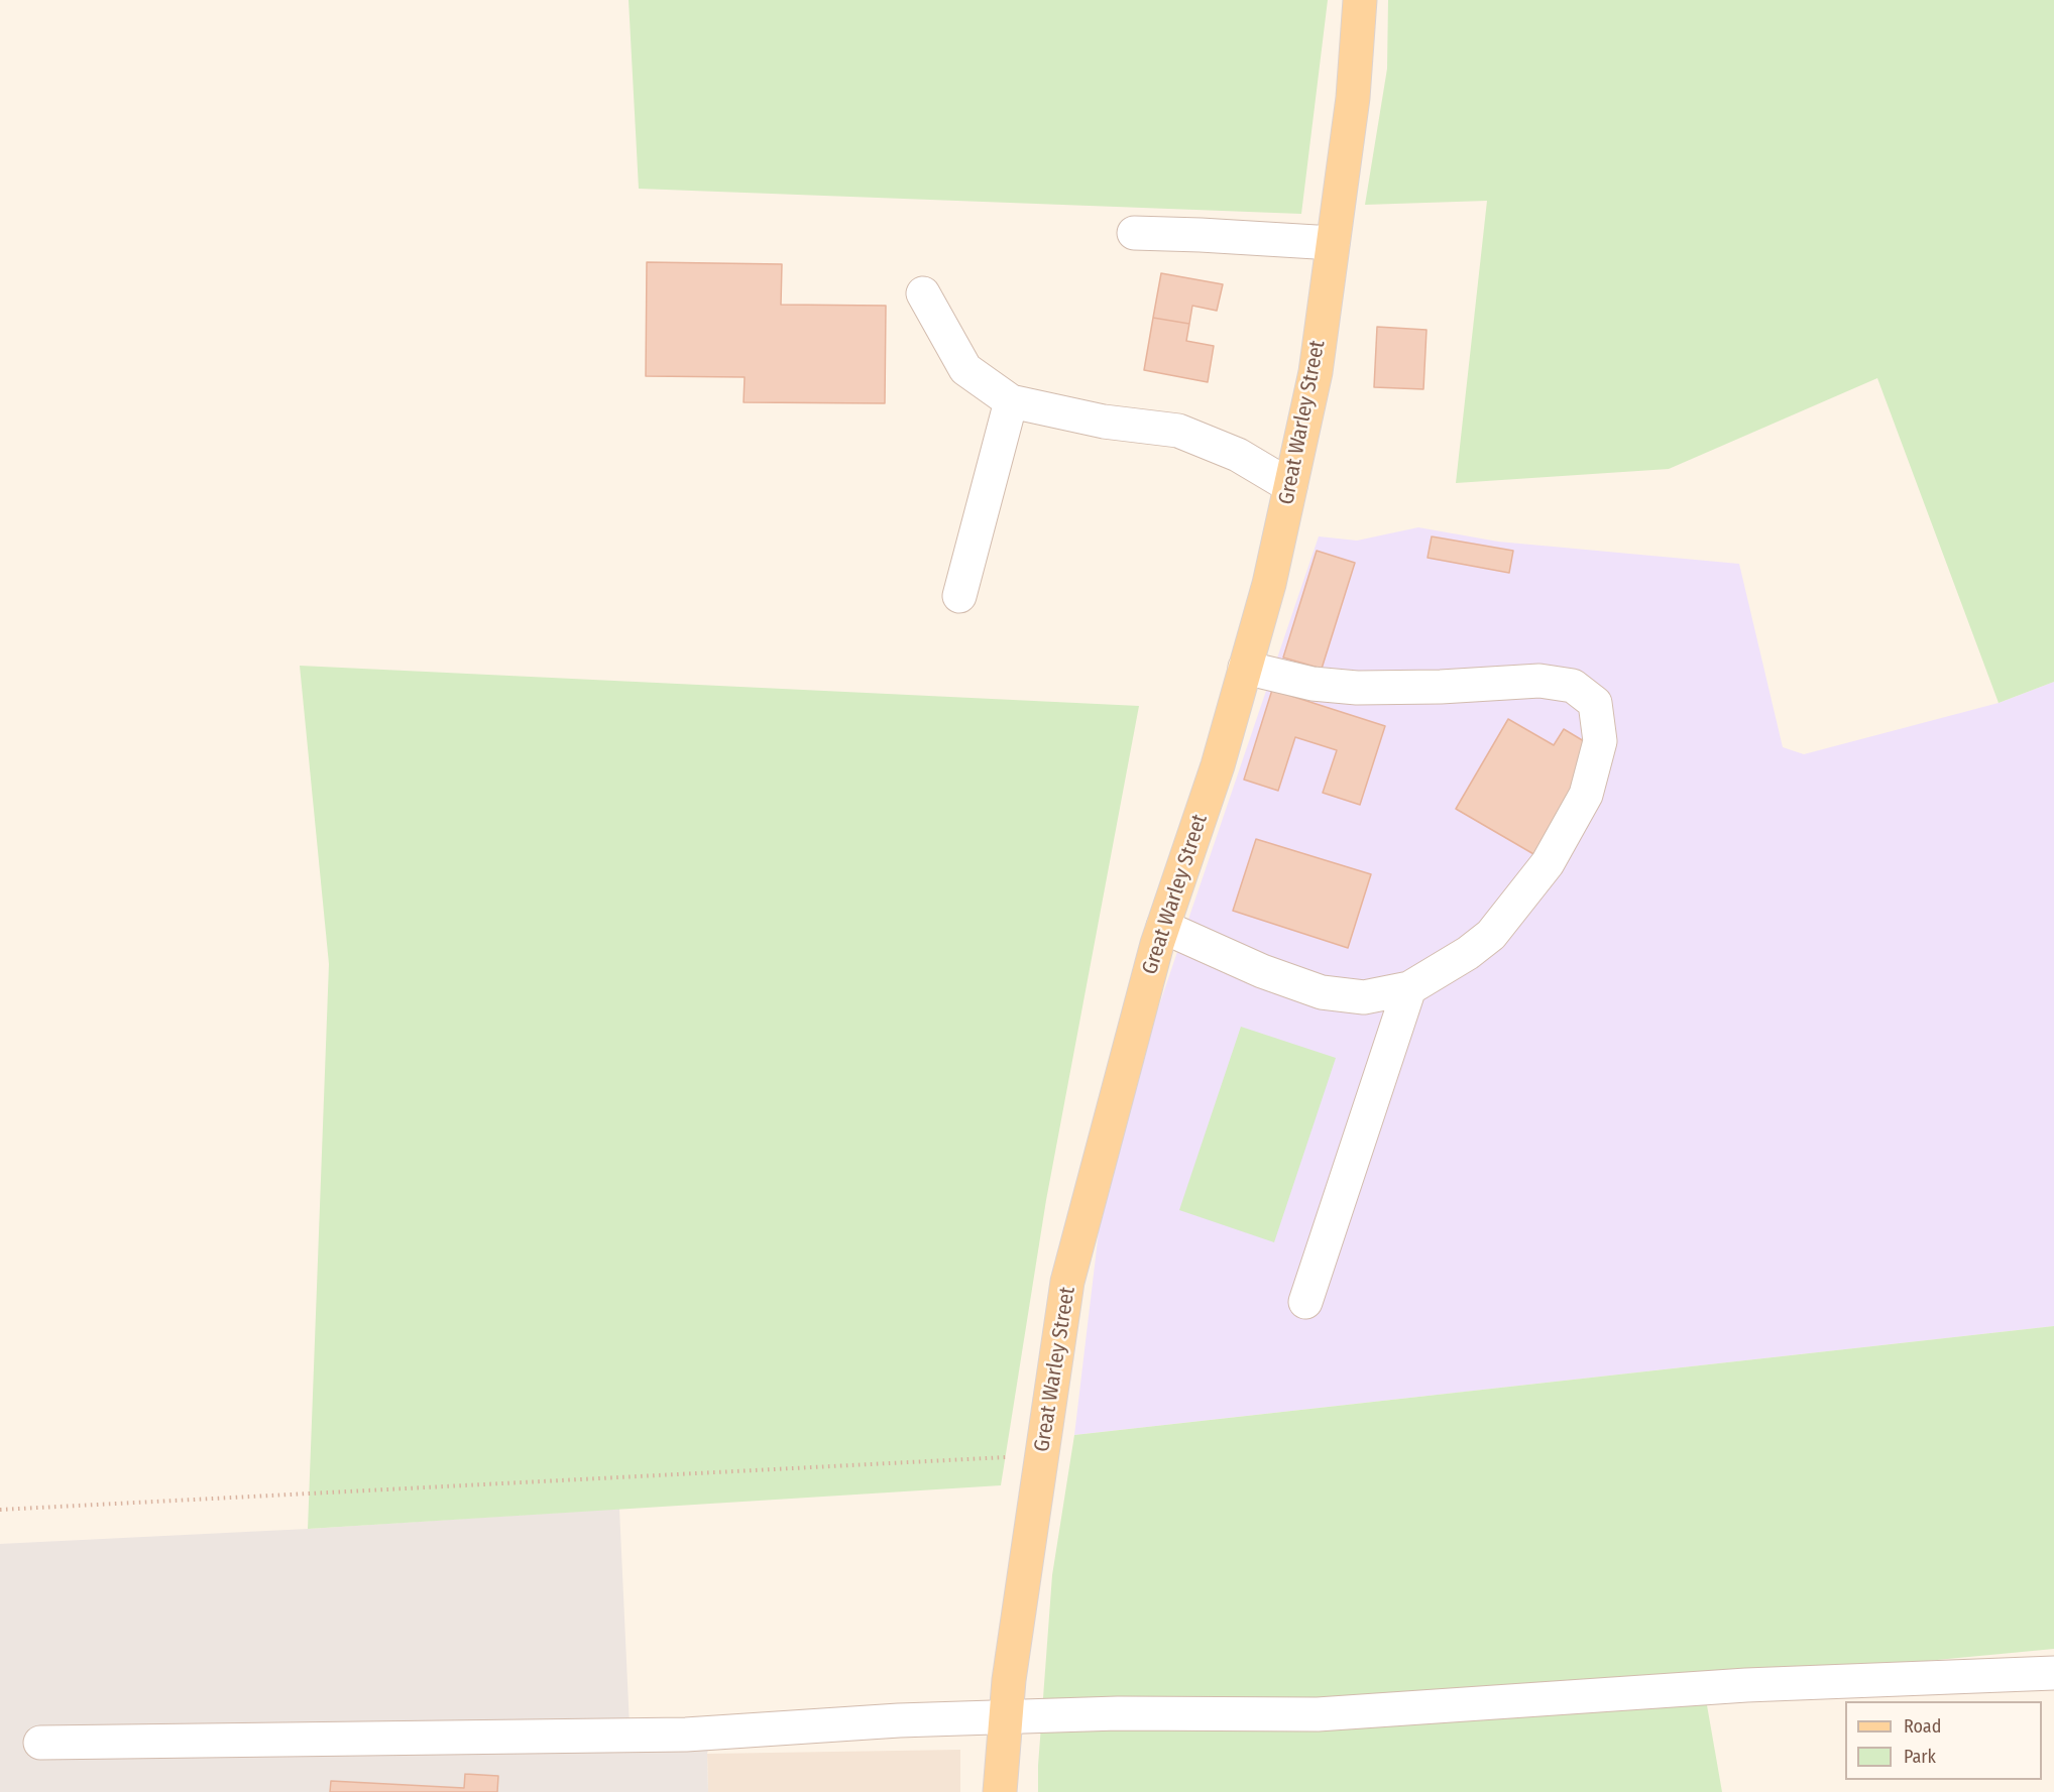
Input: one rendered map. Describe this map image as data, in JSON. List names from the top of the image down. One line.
{"streets":{"main road":["Great Warley Street"]},"legend":["Road","Park"]}
